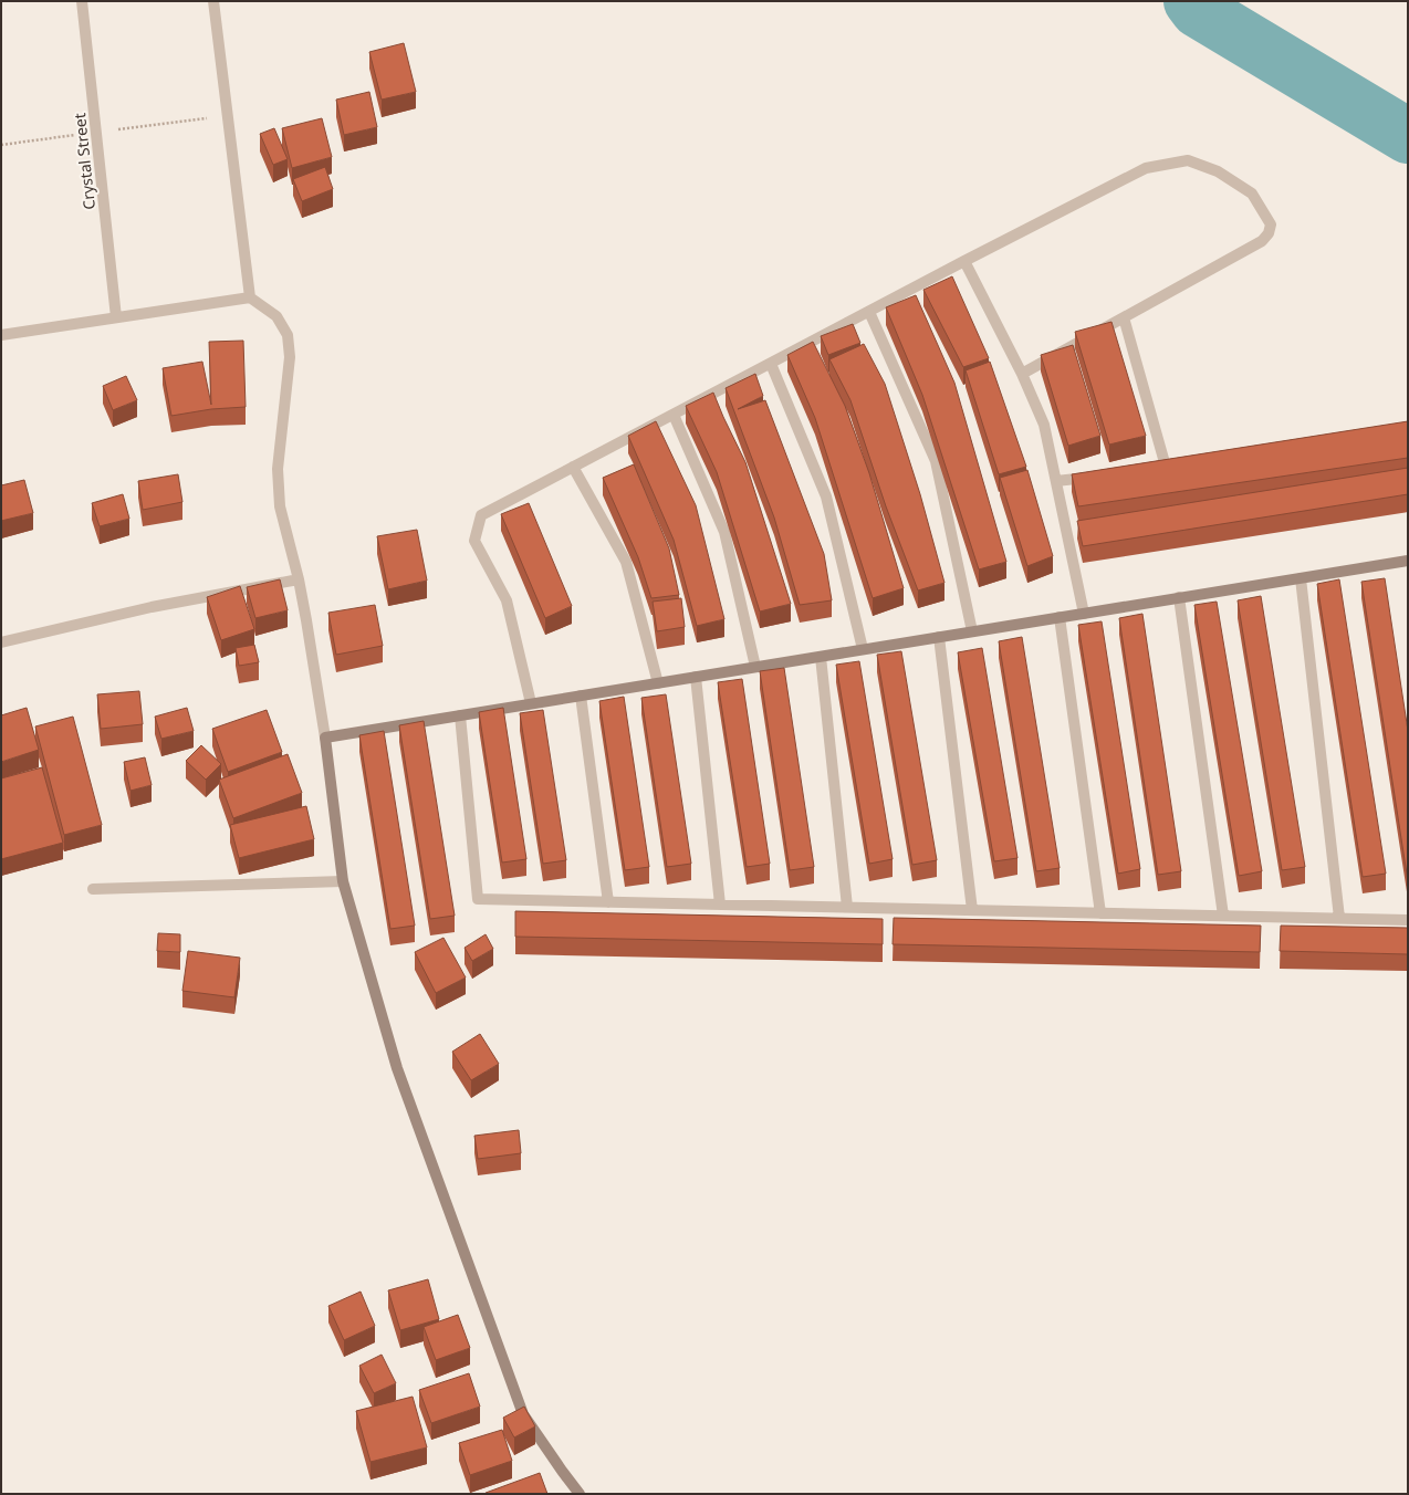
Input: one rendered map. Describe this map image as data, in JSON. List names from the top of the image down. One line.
{"streets":{"street":["Crystal Street"]}}
